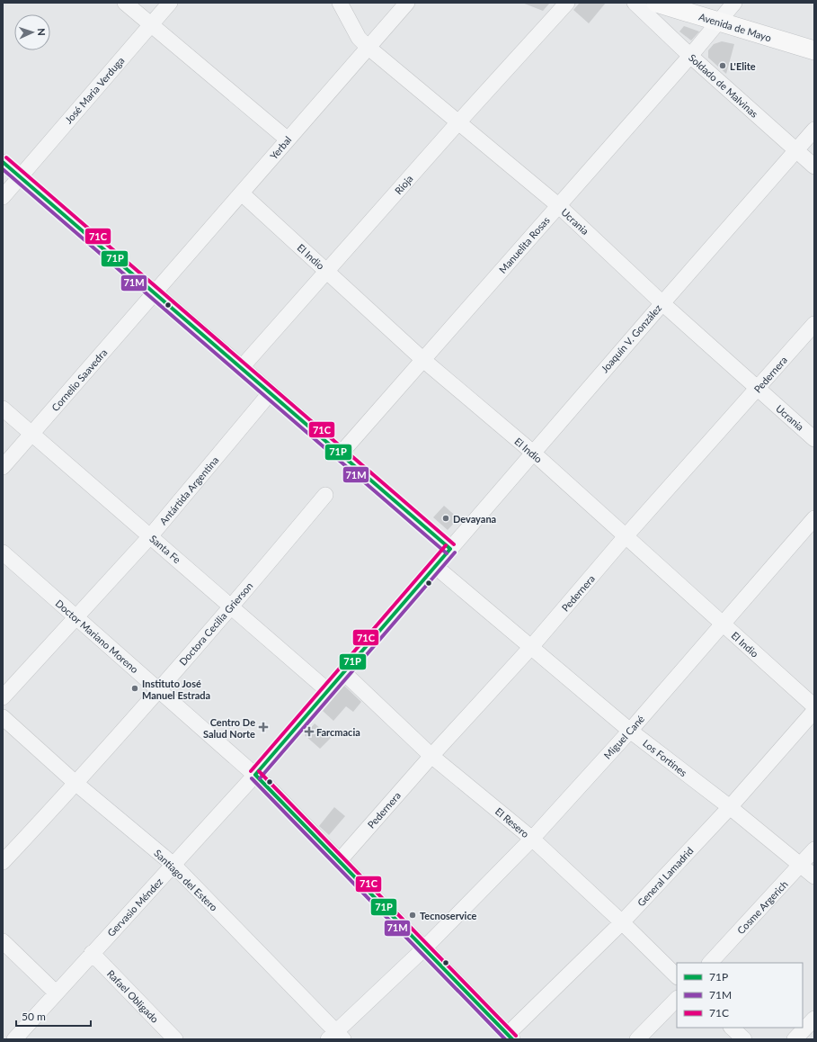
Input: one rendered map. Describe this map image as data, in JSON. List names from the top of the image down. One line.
{"streets":{"main road":["Avenida de Mayo"],"street":["Soldado de Malvinas","José Maria Verduga","Yerbal","Rioja","Ucrania","Manuelita Rosas","El Indio","Joaquín V. González","Pedernera","Cornelio Saavedra","Antártida Argentina","Santa Fe","Doctora Cecilia Grierson","Doctor Mariano Moreno","Miguel Cané","Los Fortines","El Resero","General Lamadrid","Santiago del Estero","Gervasio Méndez","Cosme Argerich","Rafael Obligado"]},"crossings":[["Avenida de Mayo","Manuelita Rosas"],["Soldado de Malvinas","Manuelita Rosas"],["Soldado de Malvinas","Joaquín V. González"],["Yerbal","Ucrania"],["Yerbal","El Indio"],["Yerbal","Cornelio Saavedra"],["Rioja","Ucrania"],["Rioja","El Indio"],["Ucrania","Manuelita Rosas"],["Ucrania","Joaquín V. González"],["Ucrania","Pedernera"],["Manuelita Rosas","El Indio"],["El Indio","Joaquín V. González"],["El Indio","Pedernera"],["El Indio","Miguel Cané"],["Joaquín V. González","Los Fortines"],["Joaquín V. González","El Resero"],["Joaquín V. González","Gervasio Méndez"],["Pedernera","Doctor Mariano Moreno"],["Pedernera","Los Fortines"],["Pedernera","El Resero"],["Cornelio Saavedra","Santa Fe"],["Antártida Argentina","Santa Fe"],["Antártida Argentina","Doctor Mariano Moreno"],["Santa Fe","Doctora Cecilia Grierson"],["Santa Fe","Gervasio Méndez"],["Doctora Cecilia Grierson","Doctor Mariano Moreno"],["Doctora Cecilia Grierson","Santiago del Estero"],["Doctor Mariano Moreno","Miguel Cané"],["Doctor Mariano Moreno","General Lamadrid"],["Doctor Mariano Moreno","Gervasio Méndez"],["Miguel Cané","Los Fortines"],["Miguel Cané","El Resero"],["Miguel Cané","Santiago del Estero"],["Los Fortines","General Lamadrid"],["Los Fortines","Cosme Argerich"],["El Resero","General Lamadrid"],["El Resero","Gervasio Méndez"],["Santiago del Estero","Gervasio Méndez"],["Gervasio Méndez","Rafael Obligado"]],"places":{"other":["L'Elite","Devayana","Instituto José Manuel Estrada","Tecnoservice"],"health":["Centro De Salud Norte","Farcmacia"]},"lines":["transit line 71C","transit line 71P","transit line 71M"],"legend":["71P","71M","71C"],"scale_bar":"50 m","north":"right"}
